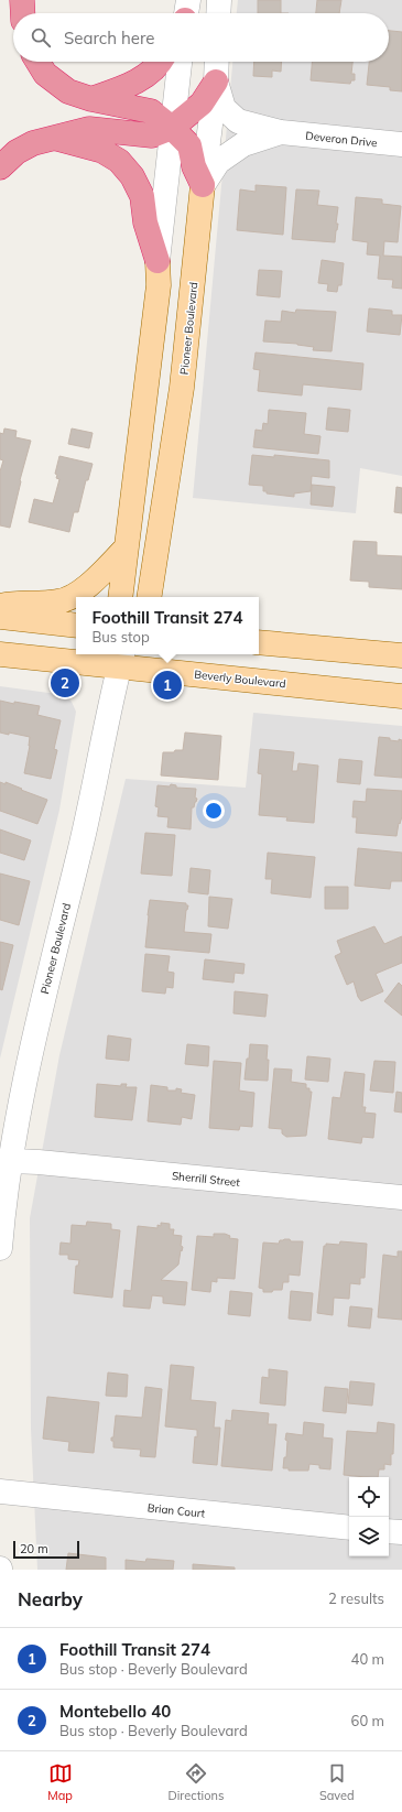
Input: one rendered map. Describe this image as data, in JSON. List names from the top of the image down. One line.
{"streets":{"main road":["Pioneer Boulevard","Beverly Boulevard"],"street":["Deveron Drive","Sherrill Street","Brian Court"]},"crossings":[["Deveron Drive","Pioneer Boulevard"],["Pioneer Boulevard","Beverly Boulevard"],["Pioneer Boulevard","Sherrill Street"]],"scale_bar":"20 m","page":{"search":"Search here","popup":["Foothill Transit 274","Bus stop"],"pins":["2","1"],"scale":"20 m","heading":["Nearby","2 results"],"list":[{"mark":"1","name":"Foothill Transit 274","note":"Bus stop · Beverly Boulevard","value":"40 m"},{"mark":"2","name":"Montebello 40","note":"Bus stop · Beverly Boulevard","value":"60 m"}],"nav":["Map","Directions","Saved"]}}
